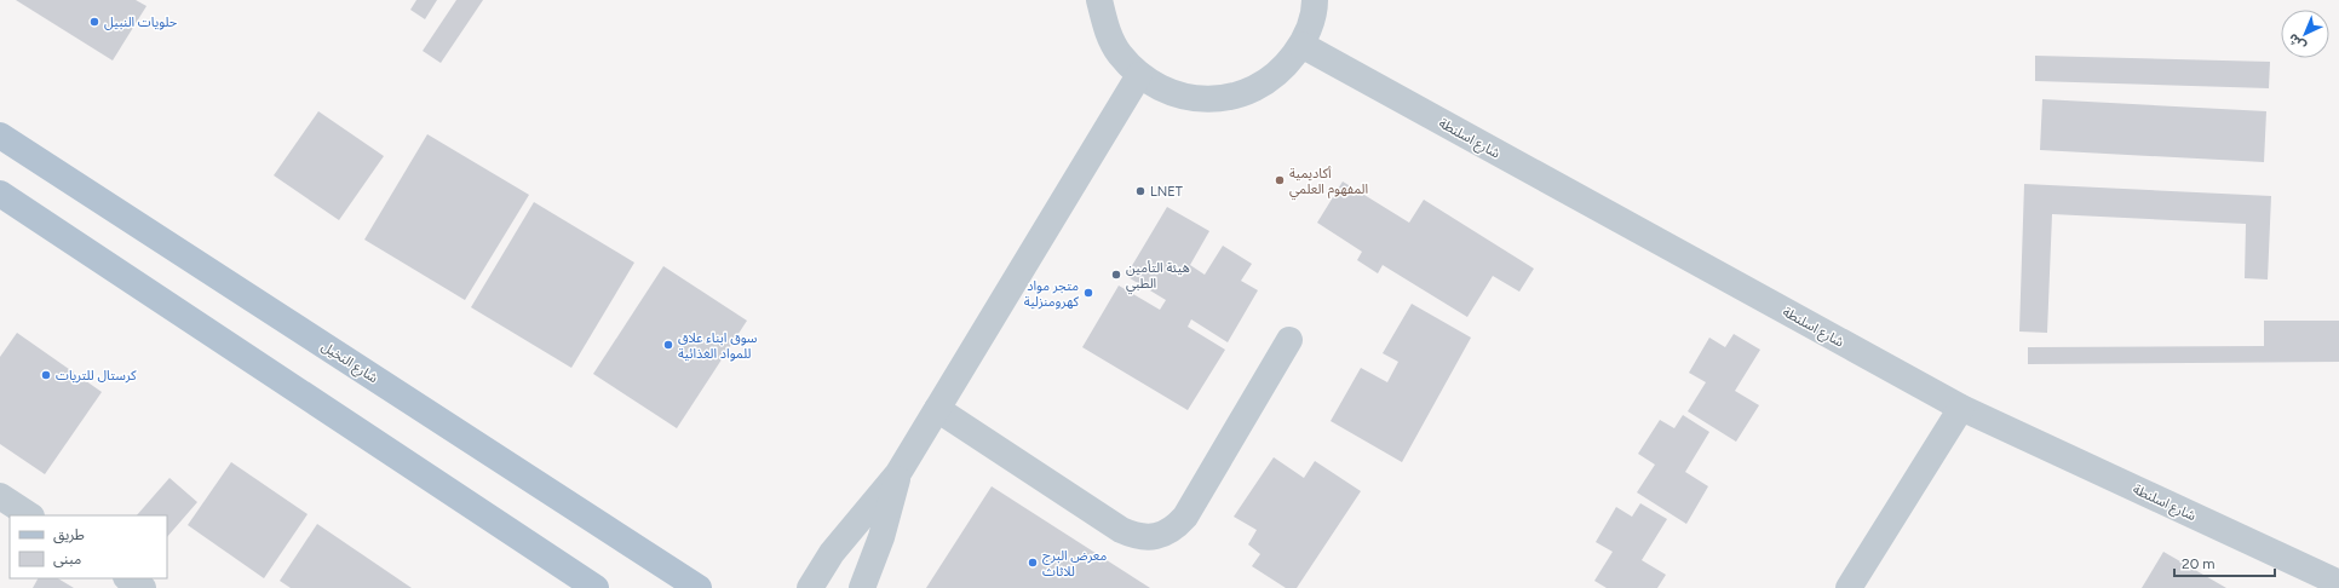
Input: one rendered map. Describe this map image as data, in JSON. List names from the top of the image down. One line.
{"streets":{"main road":["شارع النخيل"],"street":["شارع اسلنطة"]},"places":["حلويات النبيل","أكاديمية المفهوم العلمي","LNET","هيئة التأمين الطبي","متجر مواد كهرومنزلية","سوق ابناء علاق للمواد الغذائية","كرستال للتريات","معرض البرج للاثاث"],"legend":["طريق","مبنى"],"scale_bar":"20 m","north":"bottom left"}
